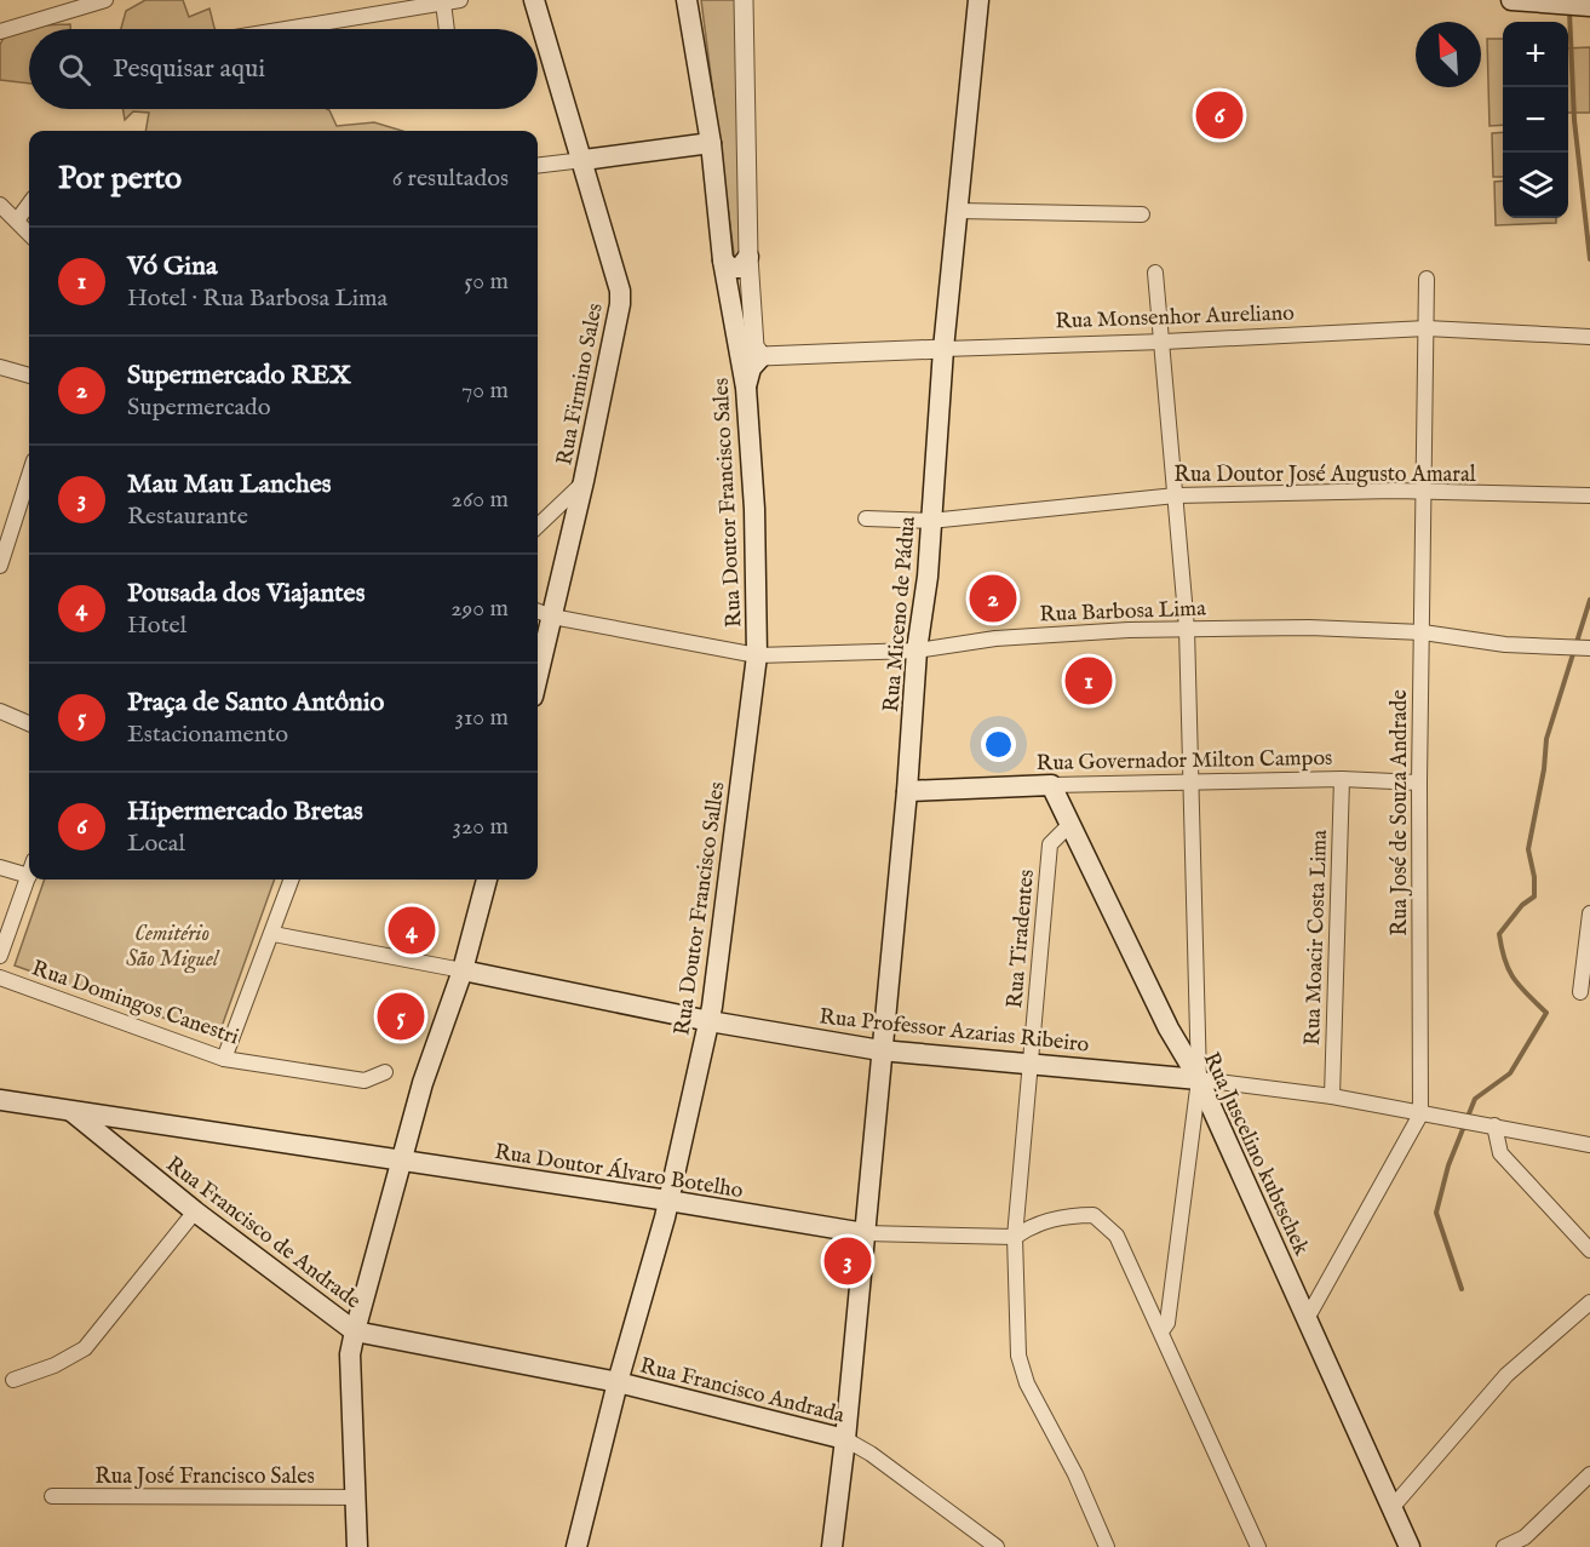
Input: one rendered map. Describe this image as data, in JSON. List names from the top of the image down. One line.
{"streets":{"main road":["Rua Firmino Sales","Rua Doutor Francisco Sales","Rua Miceno de Pádua","Rua Governador Milton Campos","Rua Doutor Francisco Salles","Rua Professor Azarias Ribeiro","Rua Juscelino kubtschek","Rua Doutor Álvaro Botelho","Rua Francisco de Andrade","Rua Francisco Andrada"],"street":["Rua Monsenhor Aureliano","Rua Doutor José Augusto Amaral","Rua Barbosa Lima","Rua José de Souza Andrade","Rua Moacir Costa Lima","Rua Tiradentes","Rua Domingos Canestri","Rua José Francisco Sales"]},"crossings":[["Rua Monsenhor Aureliano","Rua Miceno de Pádua"],["Rua Monsenhor Aureliano","Rua José de Souza Andrade"],["Rua Firmino Sales","Rua Barbosa Lima"],["Rua Doutor José Augusto Amaral","Rua Miceno de Pádua"],["Rua Doutor José Augusto Amaral","Rua José de Souza Andrade"],["Rua Doutor Francisco Sales","Rua Barbosa Lima"],["Rua Doutor Francisco Sales","Rua Doutor Francisco Salles"],["Rua Barbosa Lima","Rua Miceno de Pádua"],["Rua Barbosa Lima","Rua José de Souza Andrade"],["Rua Barbosa Lima","Rua Doutor Francisco Salles"],["Rua Miceno de Pádua","Rua Governador Milton Campos"],["Rua Miceno de Pádua","Rua Professor Azarias Ribeiro"],["Rua Miceno de Pádua","Rua Doutor Álvaro Botelho"],["Rua Miceno de Pádua","Rua Francisco Andrada"],["Rua Governador Milton Campos","Rua José de Souza Andrade"],["Rua Governador Milton Campos","Rua Moacir Costa Lima"],["Rua Governador Milton Campos","Rua Juscelino kubtschek"],["Rua José de Souza Andrade","Rua Professor Azarias Ribeiro"],["Rua José de Souza Andrade","Rua Juscelino kubtschek"],["Rua Doutor Francisco Salles","Rua Professor Azarias Ribeiro"],["Rua Doutor Francisco Salles","Rua Doutor Álvaro Botelho"],["Rua Doutor Francisco Salles","Rua Francisco de Andrade"],["Rua Doutor Francisco Salles","Rua Francisco Andrada"],["Rua Moacir Costa Lima","Rua Professor Azarias Ribeiro"],["Rua Tiradentes","Rua Professor Azarias Ribeiro"],["Rua Tiradentes","Rua Juscelino kubtschek"],["Rua Tiradentes","Rua Doutor Álvaro Botelho"],["Rua Professor Azarias Ribeiro","Rua Juscelino kubtschek"],["Rua Doutor Álvaro Botelho","Rua Francisco de Andrade"],["Rua Francisco de Andrade","Rua Francisco Andrada"]],"parks":["Cemitério São Miguel"],"north":"top left","page":{"map_buttons":["+","−"],"search":"Pesquisar aqui","pins":["6","2","1","4","5","3"],"heading":["Por perto","6 resultados"],"list":[{"mark":"1","name":"Vó Gina","note":"Hotel · Rua Barbosa Lima","value":"50 m"},{"mark":"2","name":"Supermercado REX","note":"Supermercado","value":"70 m"},{"mark":"3","name":"Mau Mau Lanches","note":"Restaurante","value":"260 m"},{"mark":"4","name":"Pousada dos Viajantes","note":"Hotel","value":"290 m"},{"mark":"5","name":"Praça de Santo Antônio","note":"Estacionamento","value":"310 m"},{"mark":"6","name":"Hipermercado Bretas","note":"Local","value":"320 m"}]}}
